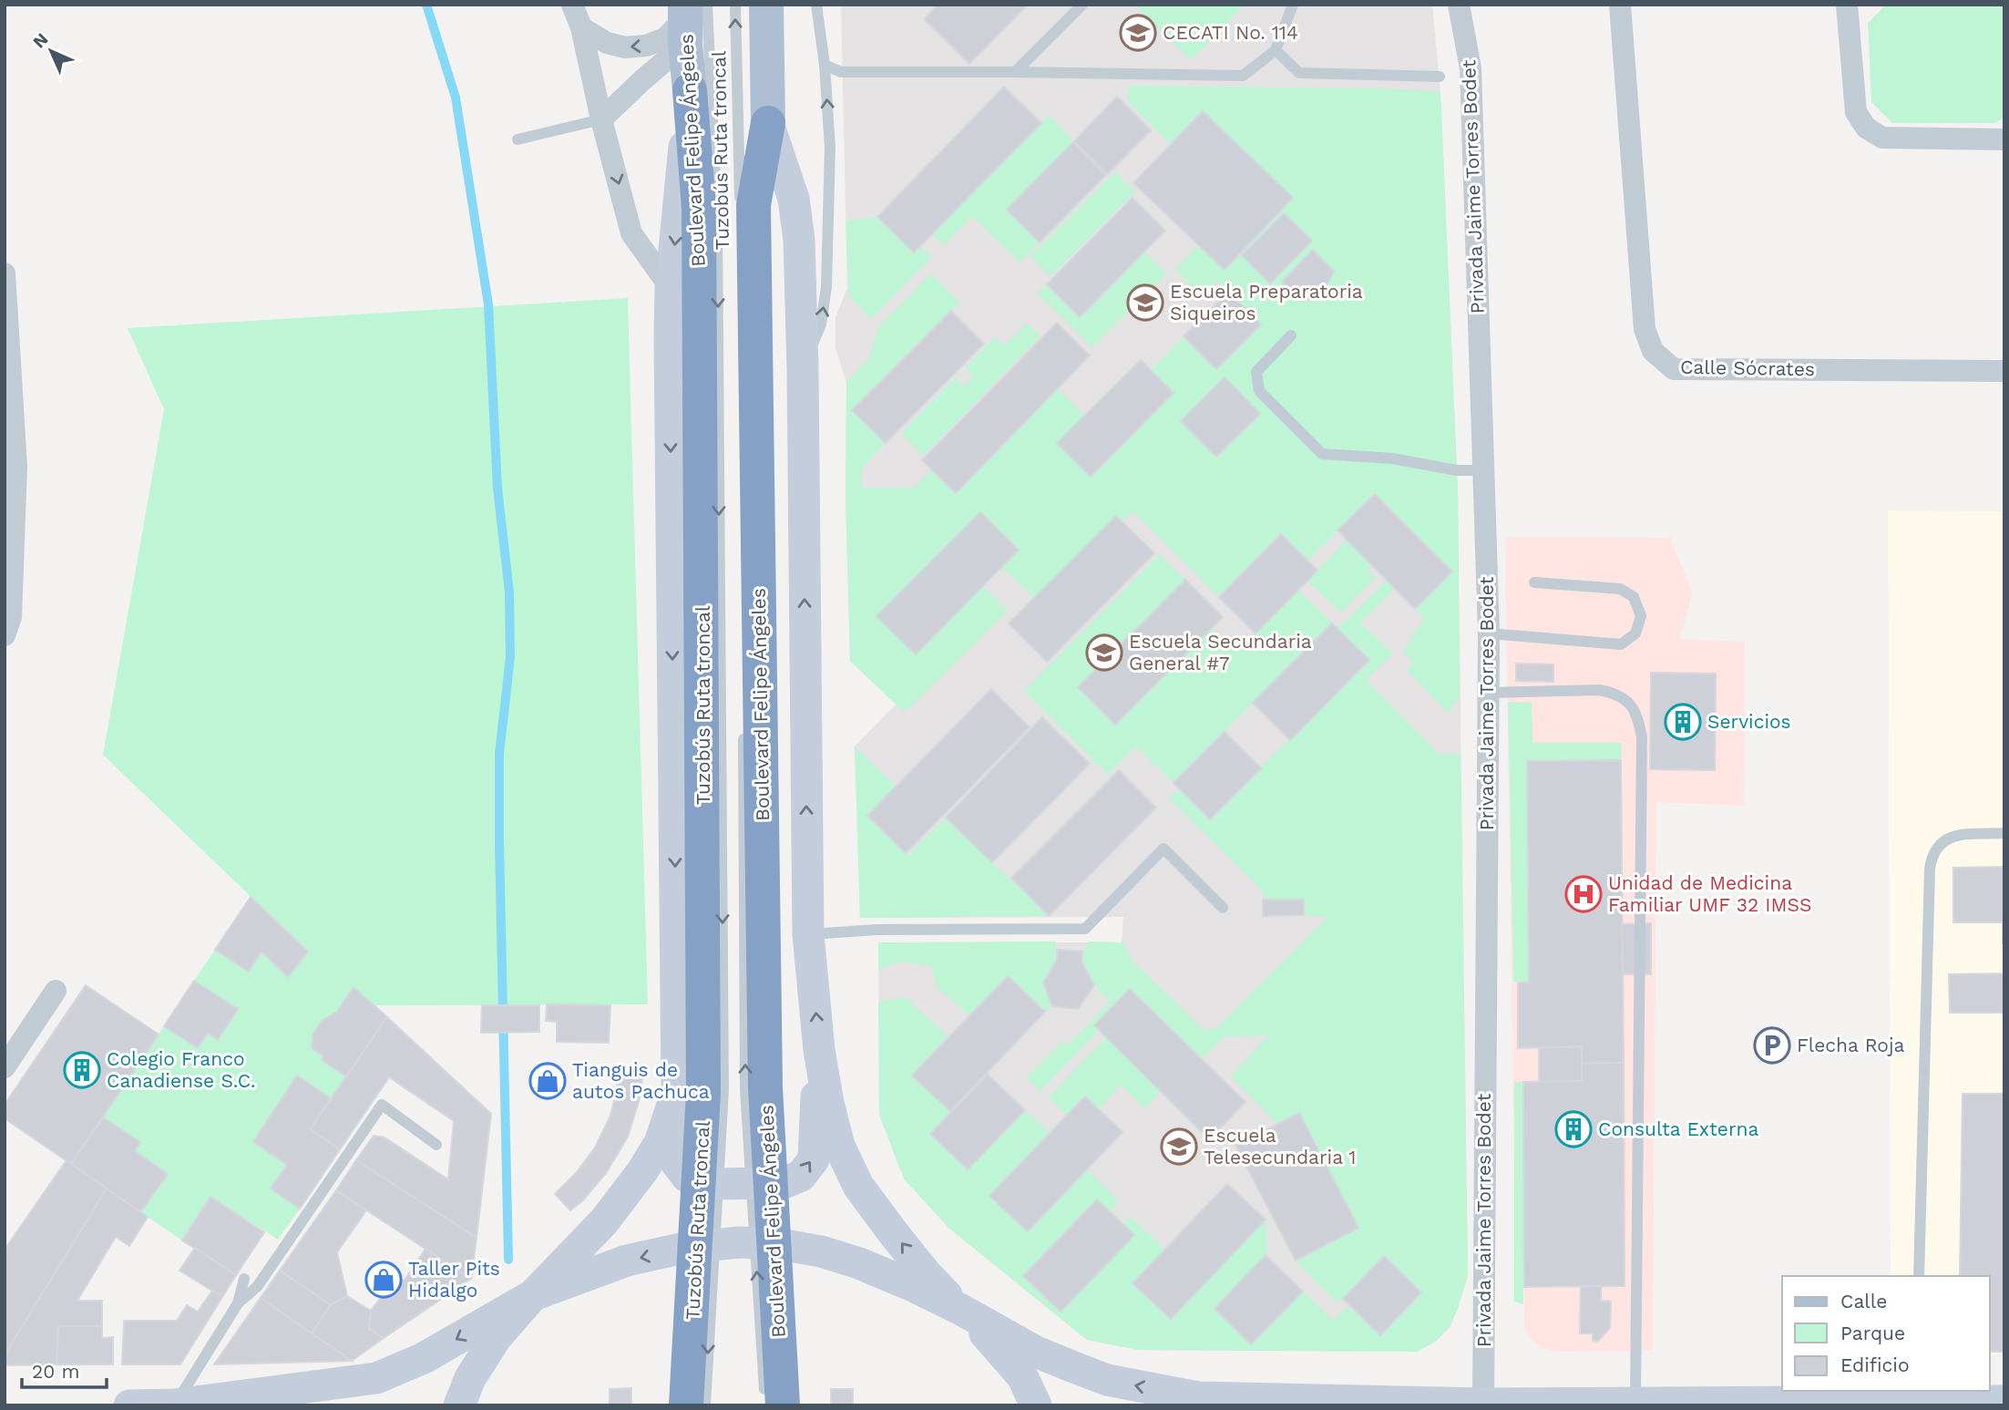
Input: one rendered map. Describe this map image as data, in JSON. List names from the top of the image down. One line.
{"streets":{"highway":["Boulevard Felipe Ángeles"],"street":["Privada Jaime Torres Bodet","Calle Sócrates"],"lane":["Tuzobús Ruta troncal"]},"crossings":[["Boulevard Felipe Ángeles","Tuzobús Ruta troncal"]],"places":{"school or university":["CECATI No. 114","Escuela Preparatoria Siqueiros","Escuela Secundaria General #7","Escuela Telesecundaria 1"],"building":["Servicios","Colegio Franco Canadiense S.C.","Consulta Externa"],"hospital":["Unidad de Medicina Familiar UMF 32 IMSS"],"parking":["Flecha Roja"],"shop":["Tianguis de autos Pachuca","Taller Pits Hidalgo"]},"legend":["Calle","Parque","Edificio"],"scale_bar":"20 m","north":"top left"}
